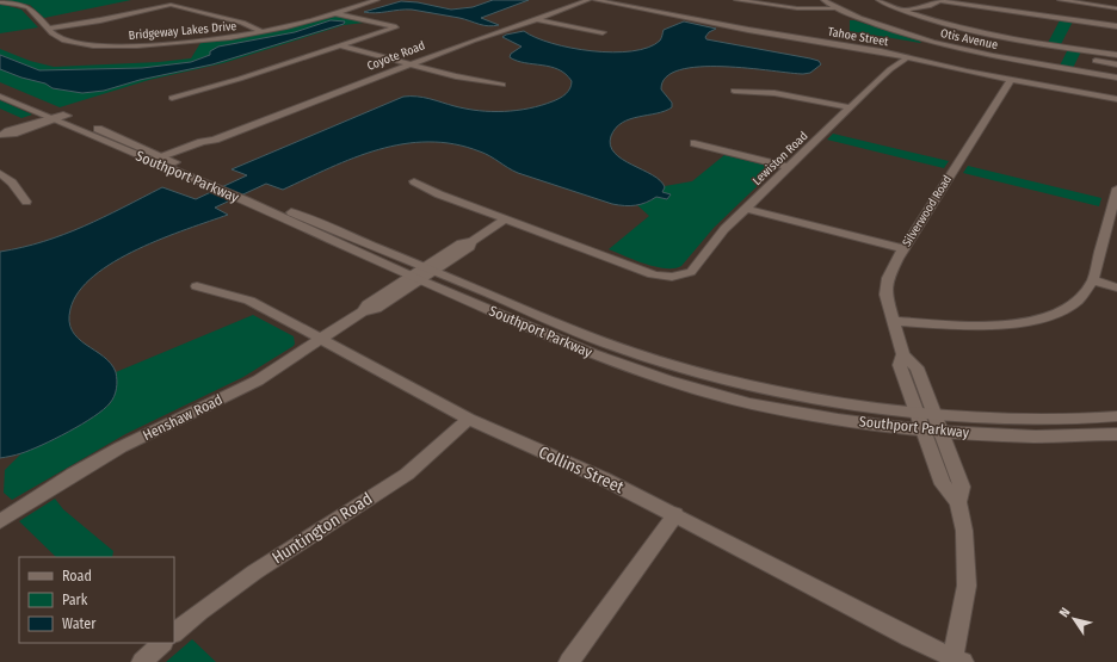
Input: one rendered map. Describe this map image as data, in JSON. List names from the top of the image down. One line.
{"streets":{"street":["Bridgeway Lakes Drive","Tahoe Street","Otis Avenue","Coyote Road","Lewiston Road","Southport Parkway","Silverwood Road","Henshaw Road","Collins Street","Huntington Road"]},"crossings":[["Tahoe Street","Lewiston Road"],["Tahoe Street","Silverwood Road"],["Coyote Road","Southport Parkway"],["Lewiston Road","Henshaw Road"],["Southport Parkway","Silverwood Road"],["Southport Parkway","Henshaw Road"],["Silverwood Road","Collins Street"],["Henshaw Road","Collins Street"],["Collins Street","Huntington Road"]],"legend":["Road","Park","Water"],"north":"top left"}
